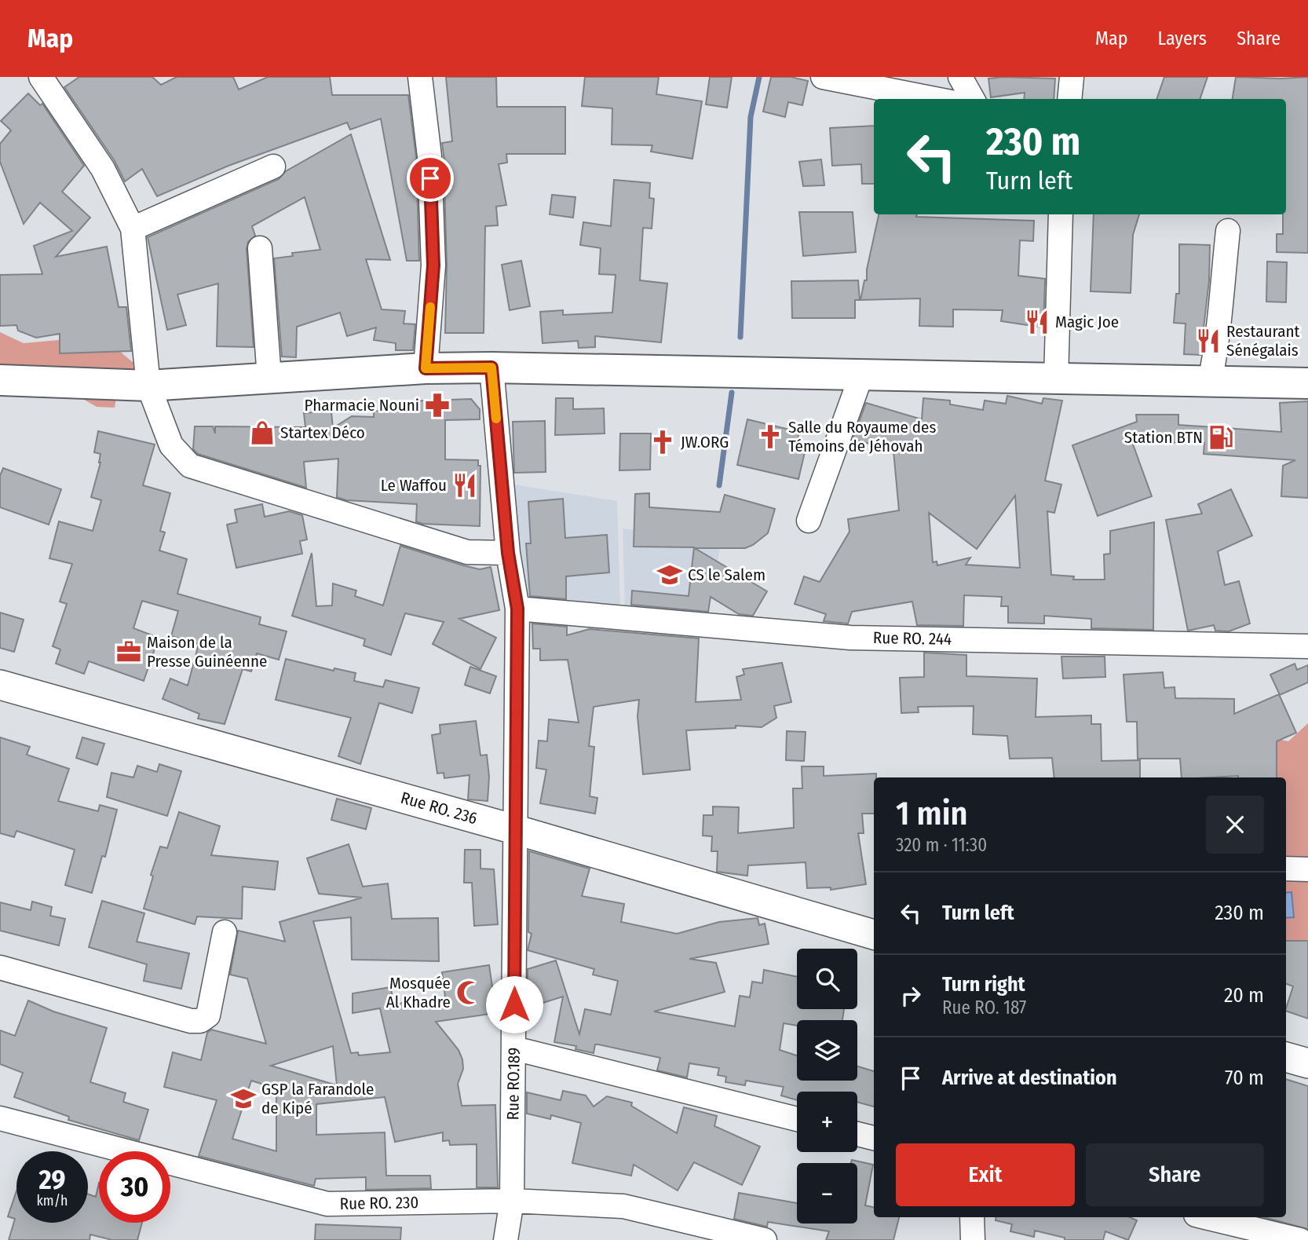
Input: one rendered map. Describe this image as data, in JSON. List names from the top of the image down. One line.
{"streets":{"street":["Rue RO. 244","Rue RO. 236","Rue RO.189","Rue RO. 230"]},"crossings":[["Rue RO. 244","Rue RO.189"],["Rue RO. 236","Rue RO.189"],["Rue RO.189","Rue RO. 230"]],"places":{"restaurant":["Magic Joe","Restaurant Sénégalais","Le Waffou"],"pharmacy":["Pharmacie Nouni"],"shop":["Startex Déco"],"church":["Salle du Royaume des Témoins de Jéhovah","JW.ORG"],"fuel station":["Station BTN"],"school or university":["CS le Salem","GSP la Farandole de Kipé"],"office":["Maison de la Presse Guinéenne"],"mosque":["Mosquée Al Khadre"]},"page":{"header":"Map","nav":["Map","Layers","Share"],"turn":["230 m","Turn left"],"heading":["1 min","320 m · 11:30"],"list":[{"name":"Turn left","value":"230 m"},{"name":"Turn right","note":"Rue RO. 187","value":"20 m"},{"name":"Arrive at destination","value":"70 m"}],"map_buttons":["+","−"],"buttons":["Exit","Share"],"speed":"29 km/h","limit":"30"}}
